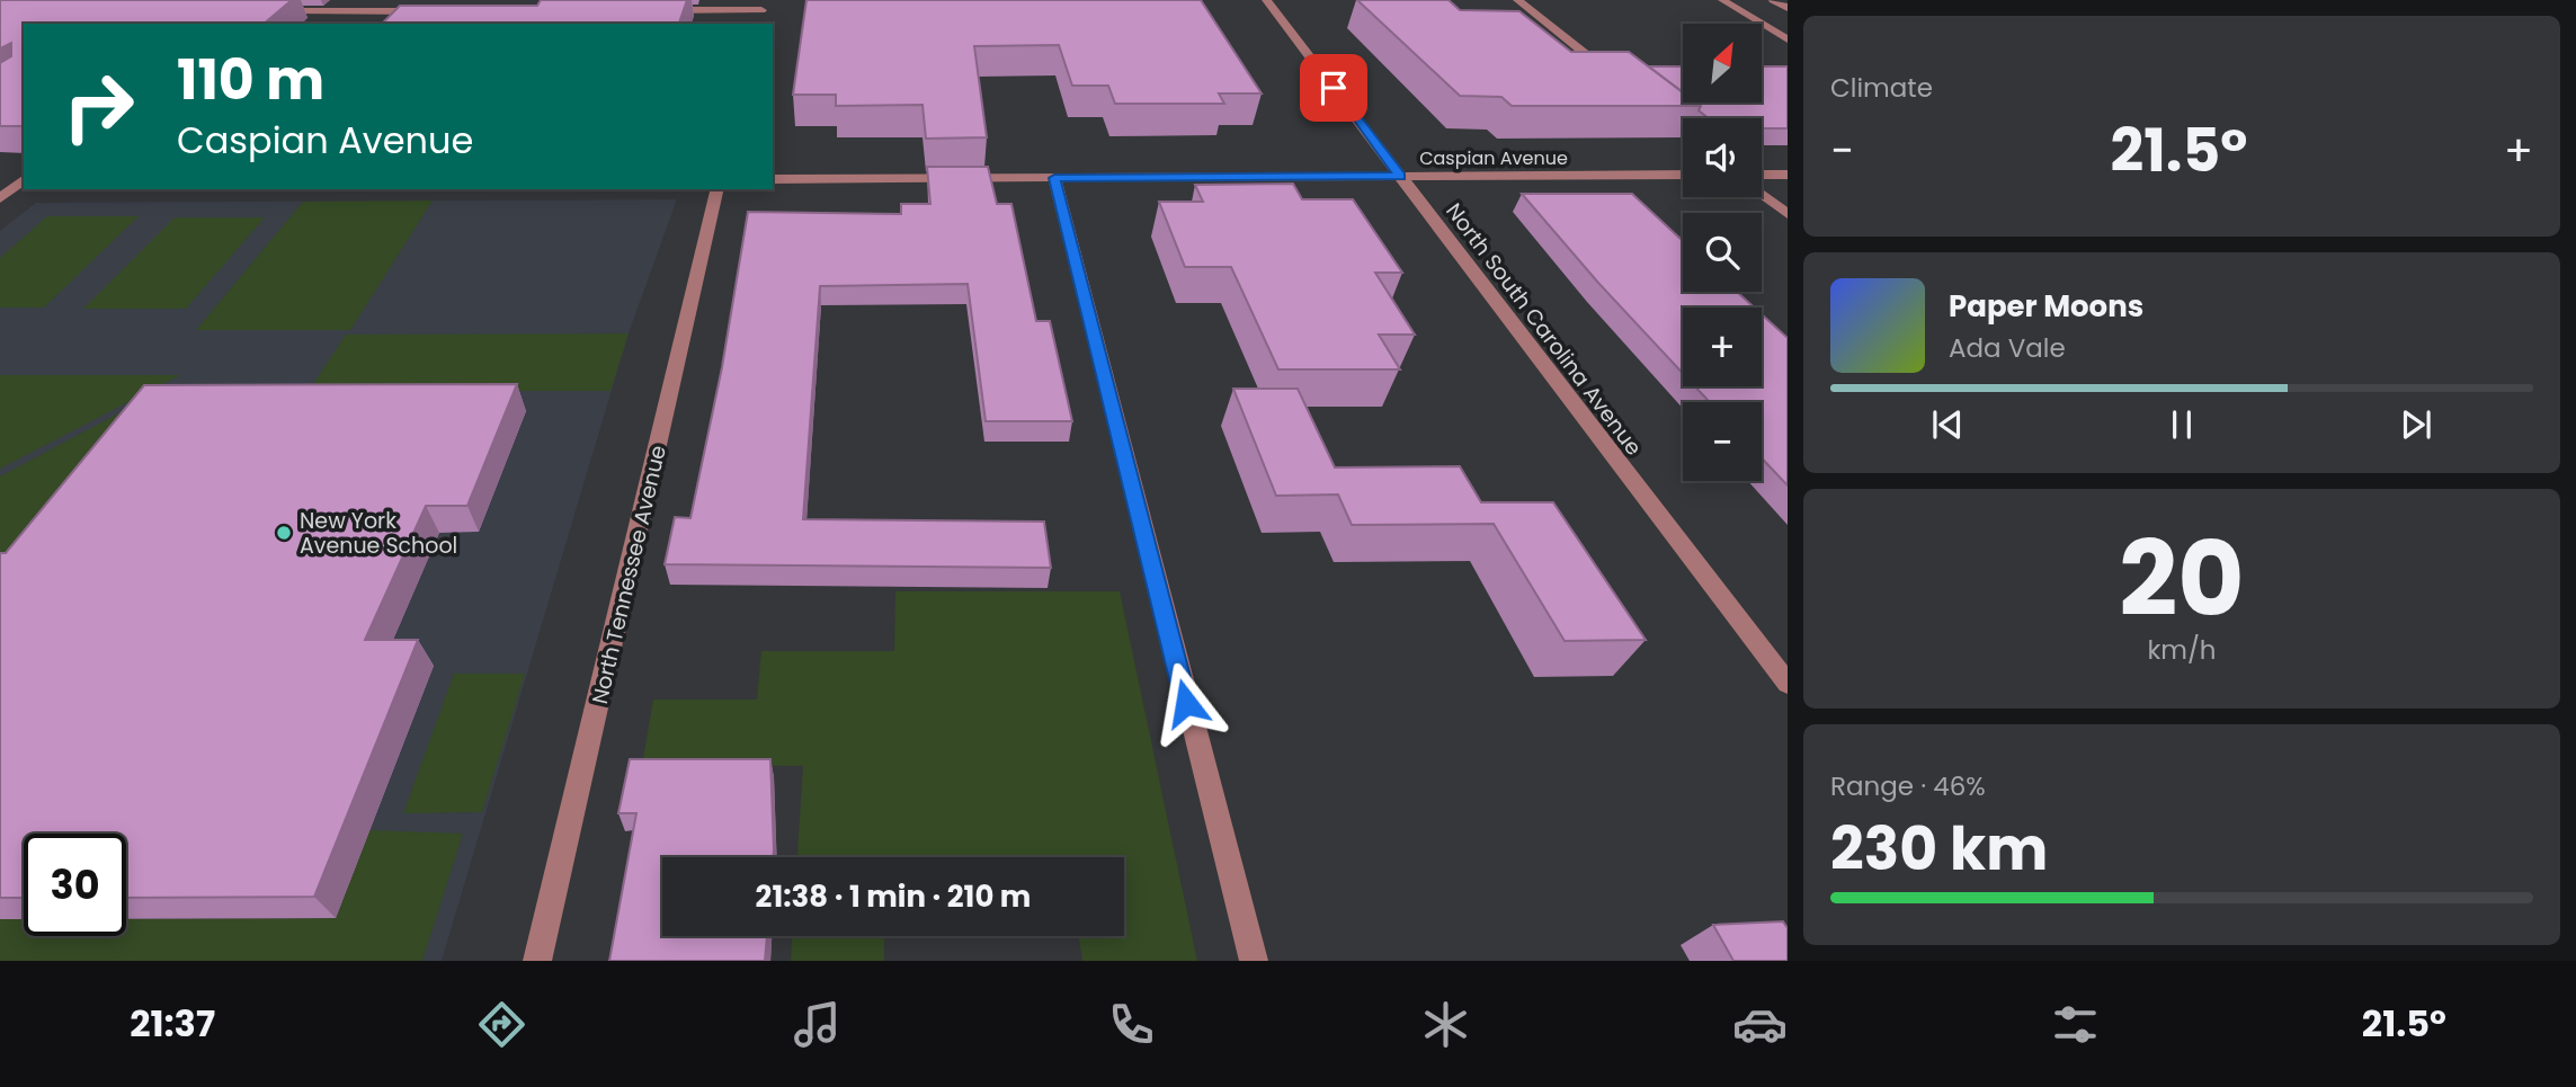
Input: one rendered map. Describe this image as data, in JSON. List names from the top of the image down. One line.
{"streets":{"street":["Caspian Avenue","North South Carolina Avenue","North Tennessee Avenue"]},"crossings":[["Caspian Avenue","North South Carolina Avenue"]],"places":["New York Avenue School"],"north":"top right","page":{"tile":["Climate",["20","km/h"],["Range · 46%","230 km"]],"map_buttons":["+","−"],"turn":["110 m","Caspian Avenue"],"heat":["−","21.5°","+"],"song":["Paper Moons","Ada Vale"],"limit":"30","trip":"21:38 · 1 min · 210 m","tabs":["21:37","21.5°"]}}
